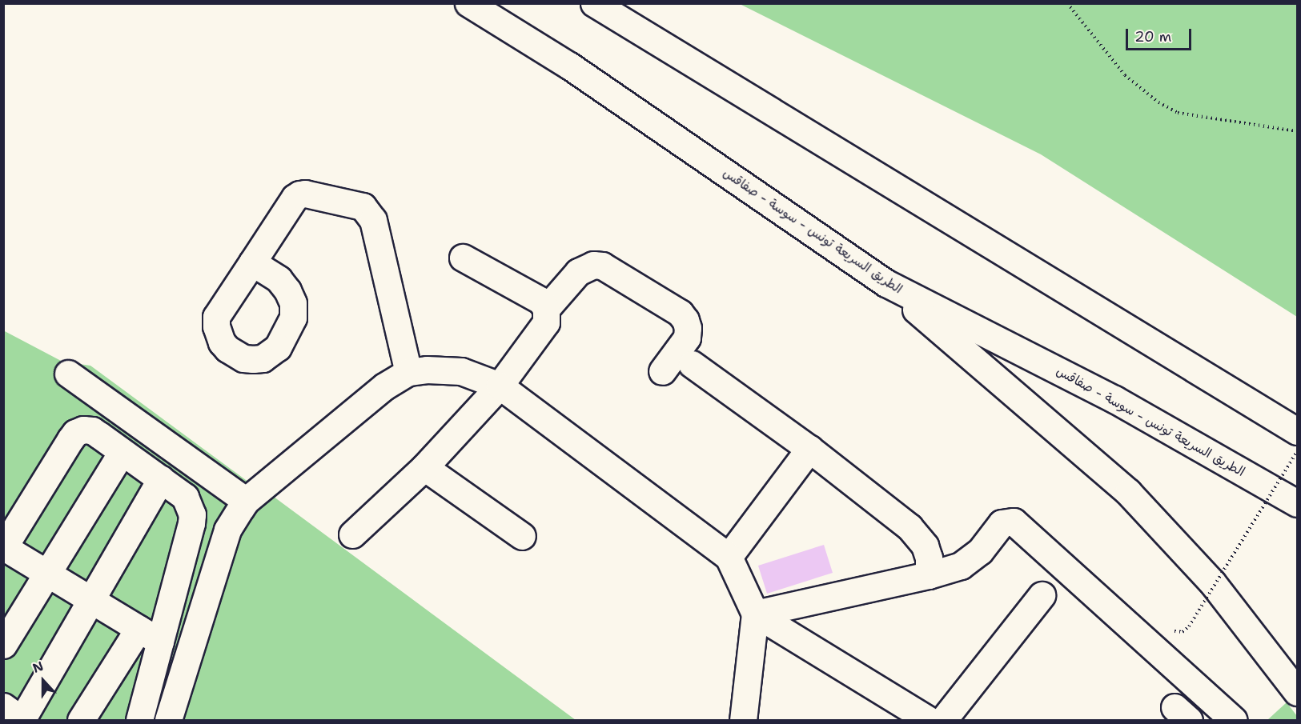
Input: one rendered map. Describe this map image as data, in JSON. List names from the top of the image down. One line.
{"streets":{"main road":["الطريق السريعة تونس - سوسة - صفاقس"]},"scale_bar":"20 m","north":"top"}
